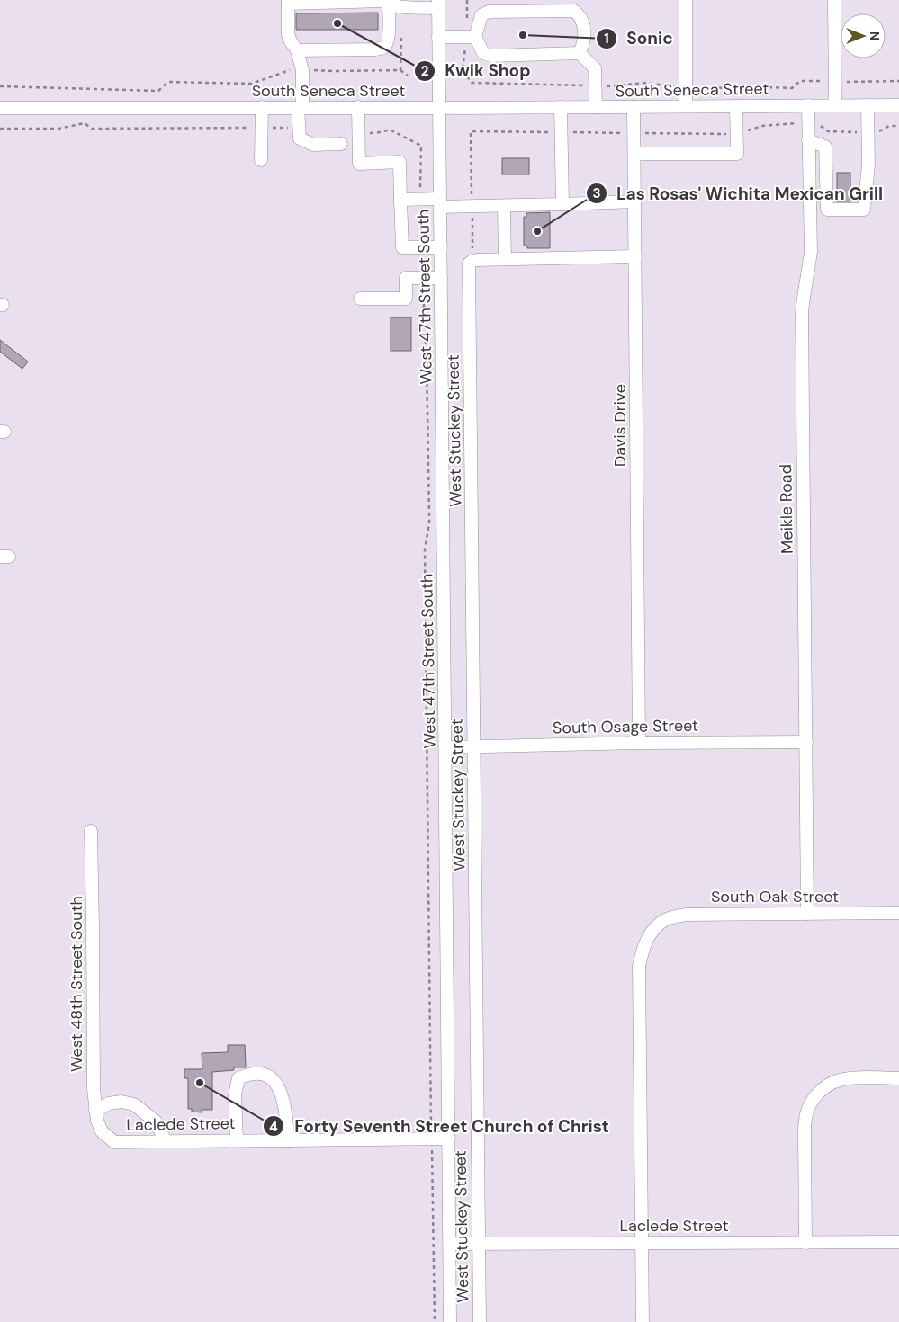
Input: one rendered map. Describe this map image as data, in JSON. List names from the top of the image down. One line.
{"streets":{"street":["South Seneca Street","West 47th Street South","Davis Drive","West Stuckey Street","Meikle Road","South Osage Street","South Oak Street","West 48th Street South","Laclede Street"]},"crossings":[["South Seneca Street","West 47th Street South"],["South Seneca Street","Davis Drive"],["South Seneca Street","Meikle Road"],["West 47th Street South","South Osage Street"],["West 47th Street South","Laclede Street"],["Davis Drive","South Osage Street"],["West Stuckey Street","South Osage Street"],["West Stuckey Street","Laclede Street"],["Meikle Road","South Osage Street"],["Meikle Road","South Oak Street"],["South Oak Street","Laclede Street"],["West 48th Street South","Laclede Street"]],"places":["Kwik Shop","Sonic","Las Rosas' Wichita Mexican Grill","Forty Seventh Street Church of Christ"],"north":"right"}
